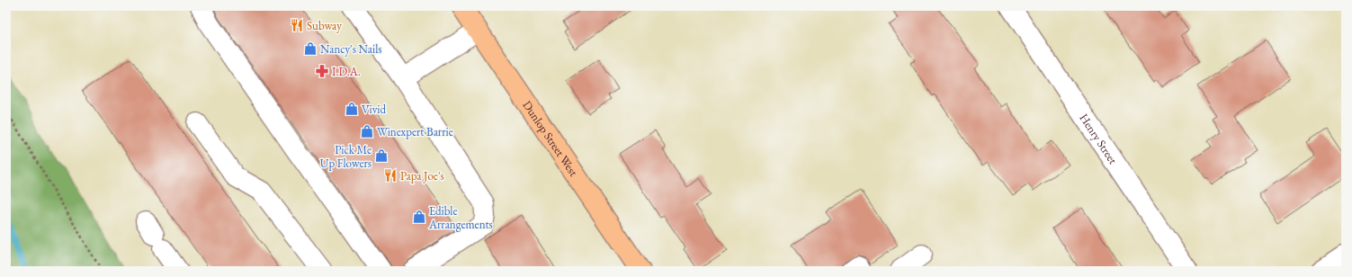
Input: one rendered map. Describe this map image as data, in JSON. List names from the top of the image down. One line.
{"streets":{"main road":["Dunlop Street West"],"street":["Henry Street"]},"places":{"restaurant":["Subway","Papa Joe's"],"shop":["Nancy's Nails","Vivid","Winexpert Barrie","Pick Me Up Flowers","Edible Arrangements"],"pharmacy":["I.D.A."]}}
